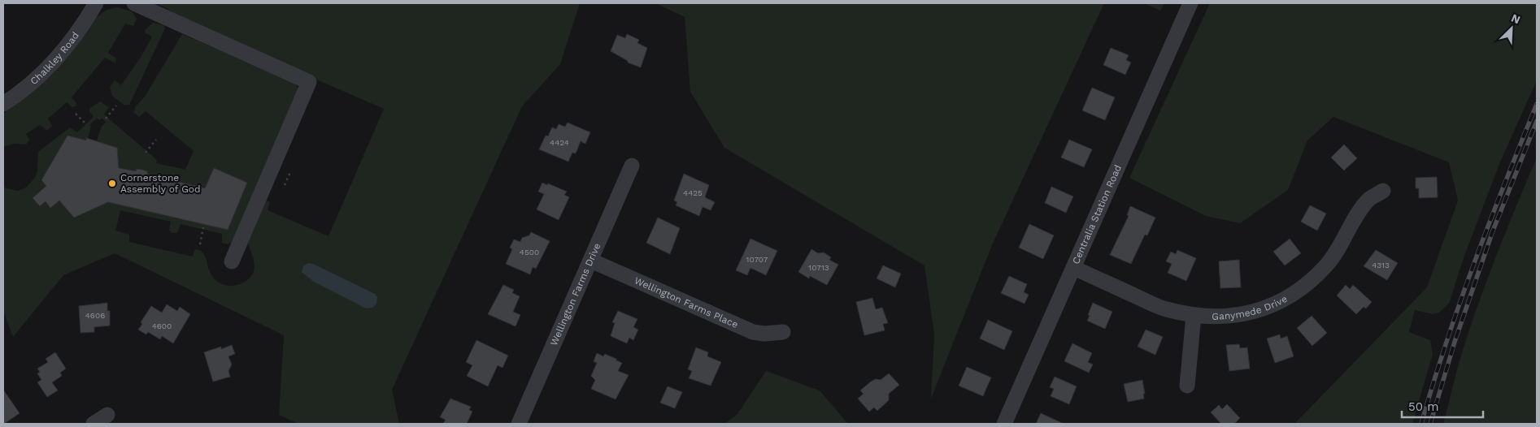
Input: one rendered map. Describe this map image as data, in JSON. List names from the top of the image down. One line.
{"streets":{"street":["Chalkley Road","Centralia Station Road","Wellington Farms Drive","Wellington Farms Place","Ganymede Drive"]},"crossings":[["Centralia Station Road","Ganymede Drive"],["Wellington Farms Drive","Wellington Farms Place"]],"places":["Cornerstone Assembly of God"],"house_numbers":["4424","4425","4500","10707","4313","10713","4606","4600"],"scale_bar":"50 m","north":"top right"}
